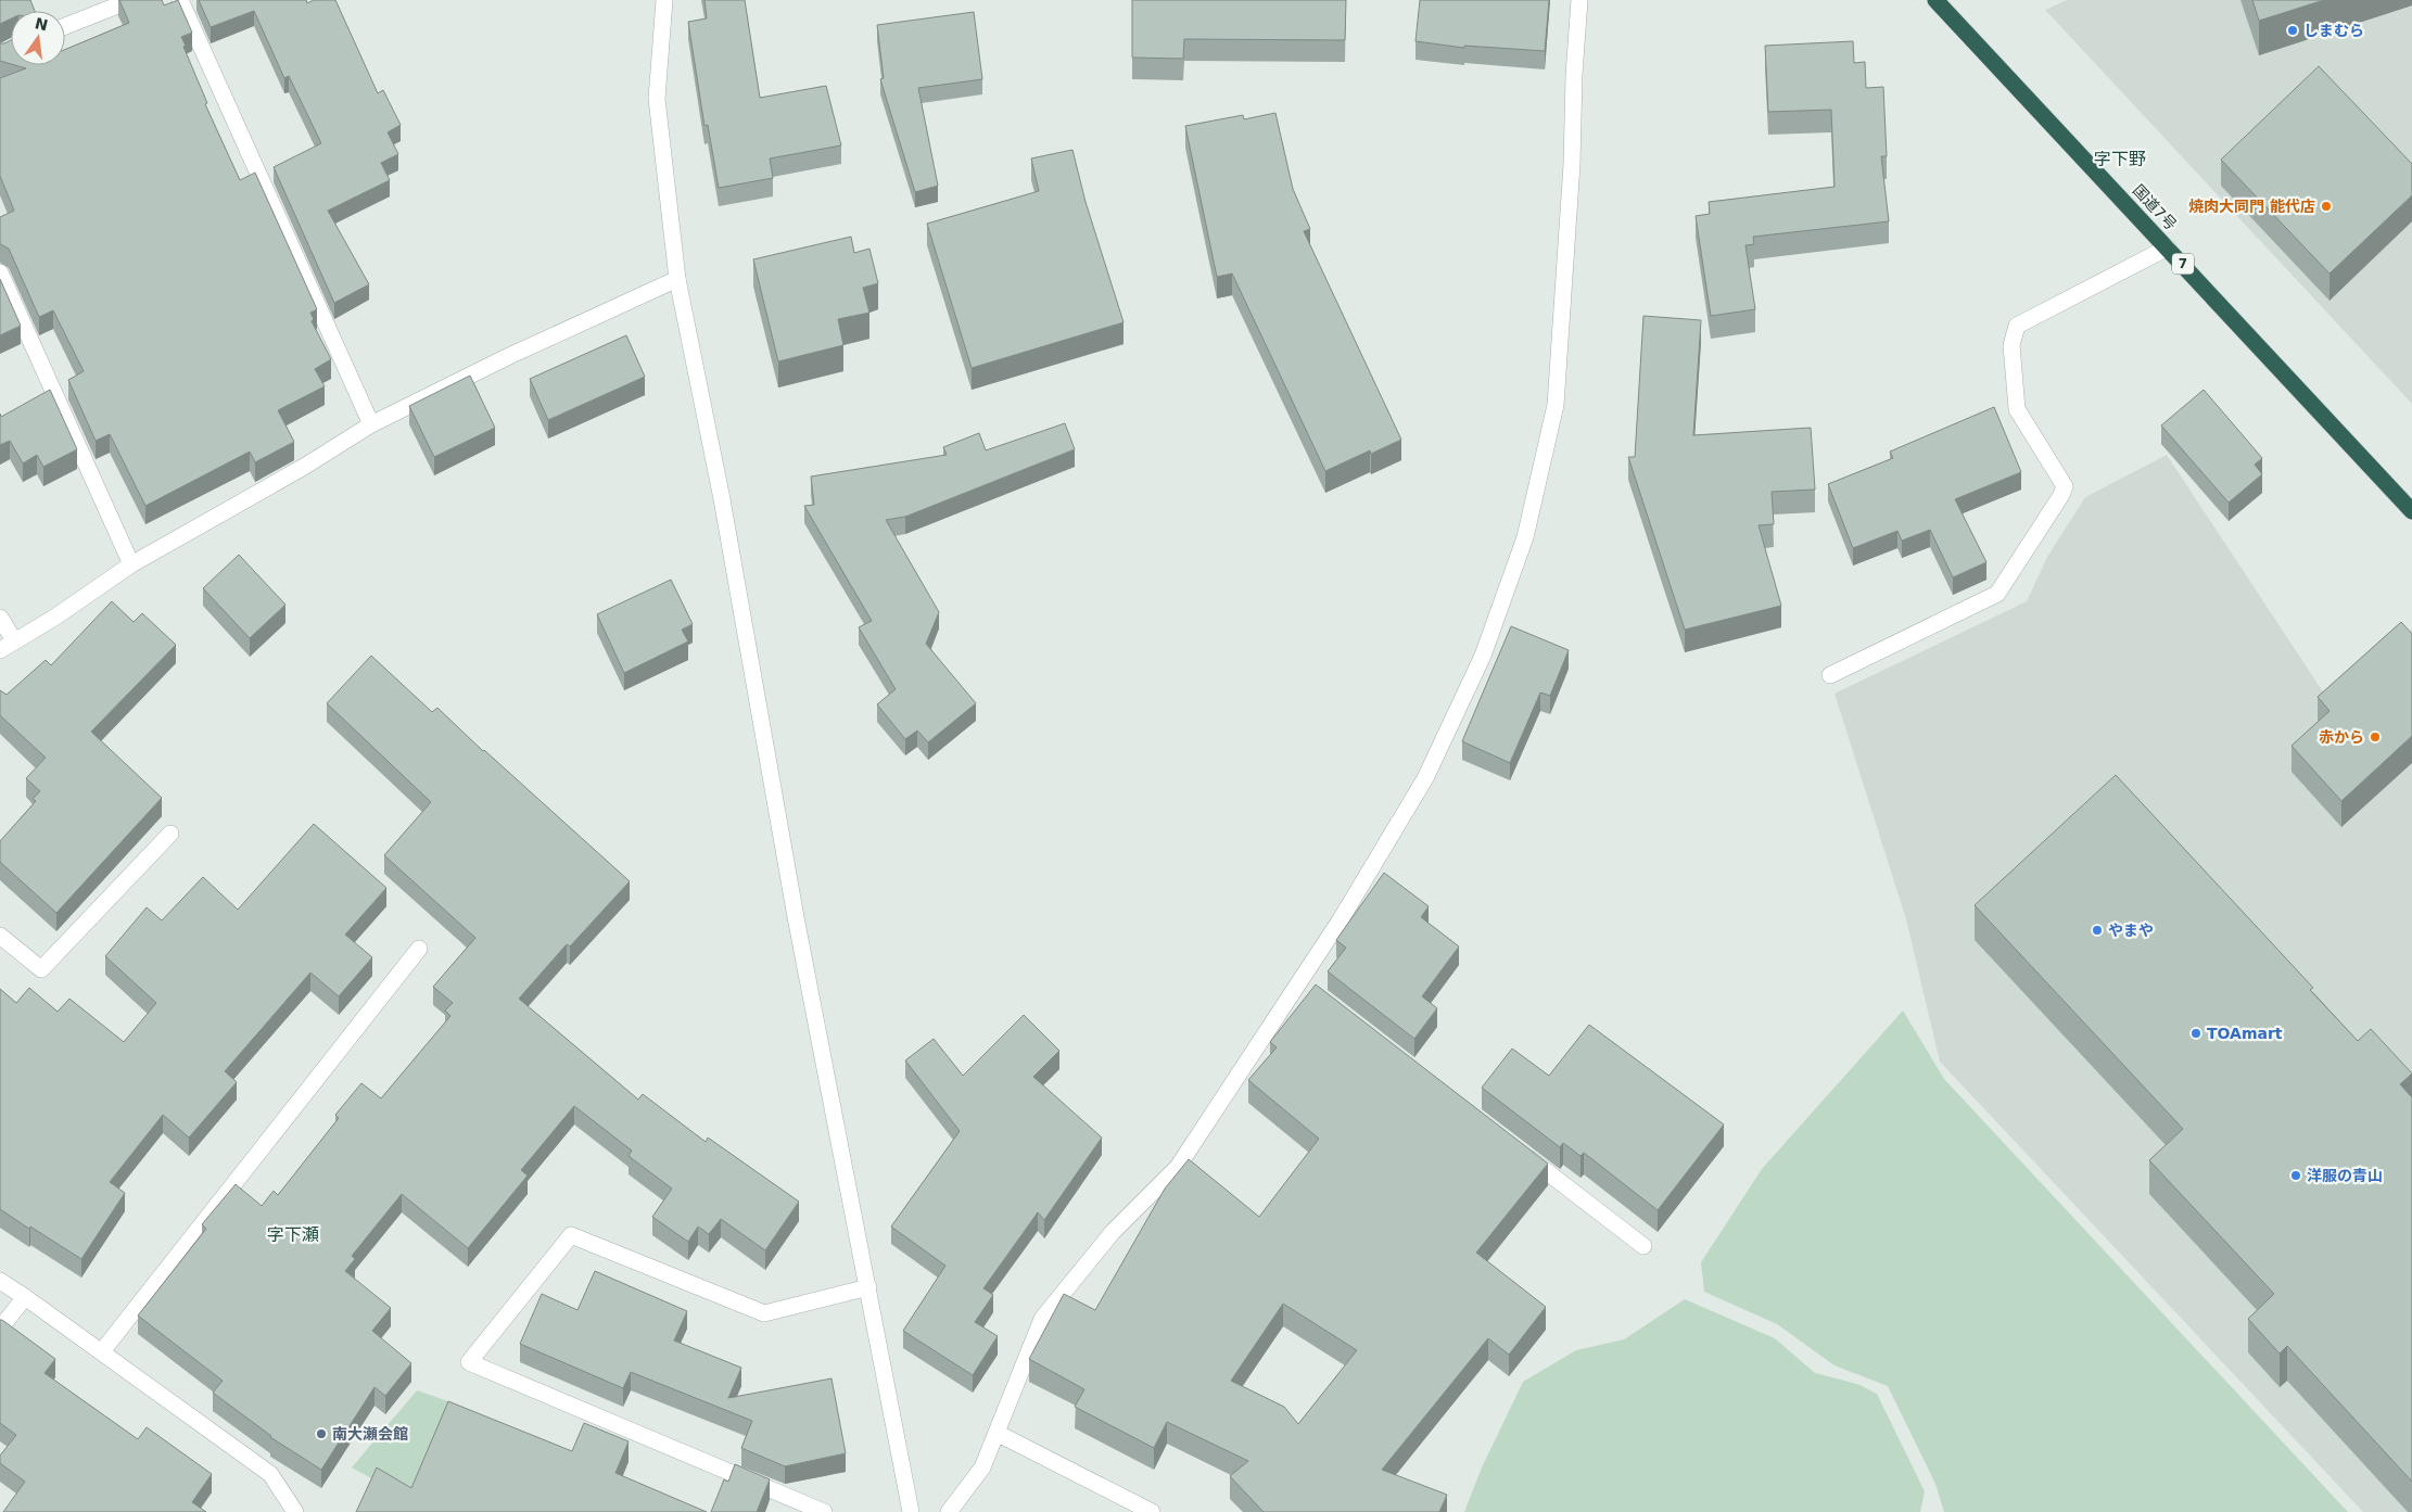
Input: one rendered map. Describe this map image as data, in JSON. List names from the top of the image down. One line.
{"streets":{"highway":["国道7号","7"]},"districts":["字下野","字下瀬"],"places":["しまむら","焼肉大同門 能代店","赤から","やまや","TOAmart","洋服の青山","南大瀬会館"],"north":"top"}
